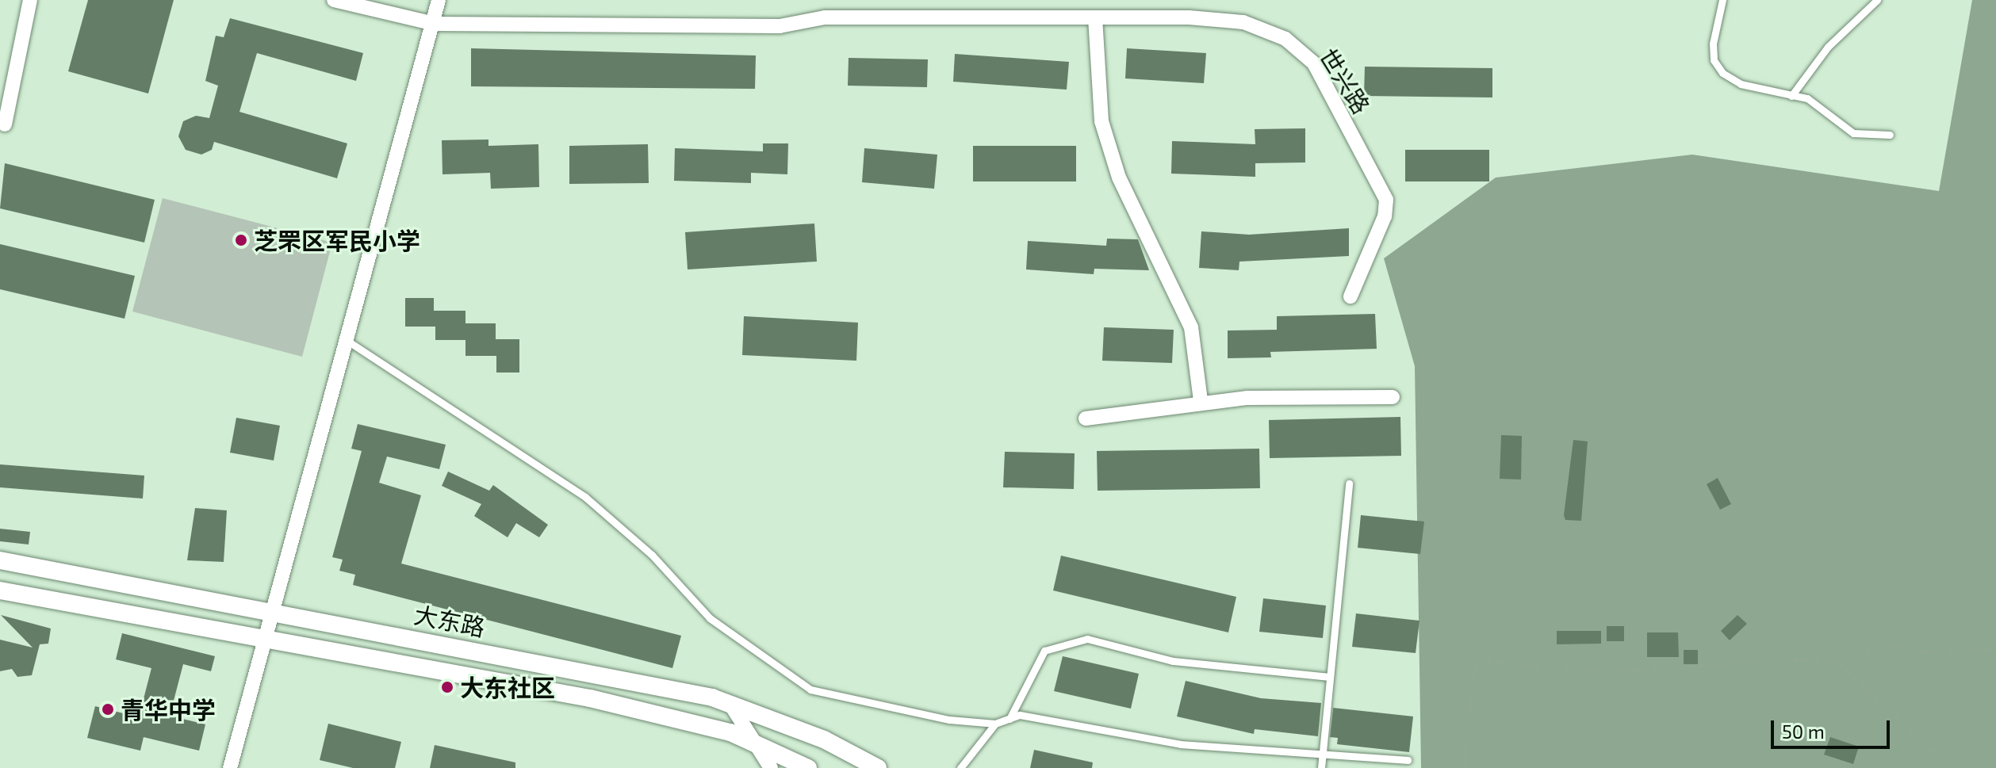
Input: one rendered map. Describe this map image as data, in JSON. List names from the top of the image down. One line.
{"streets":{"street":["世兴路","大东路"]},"places":["芝罘区军民小学","大东社区","青华中学"],"scale_bar":"50 m"}
